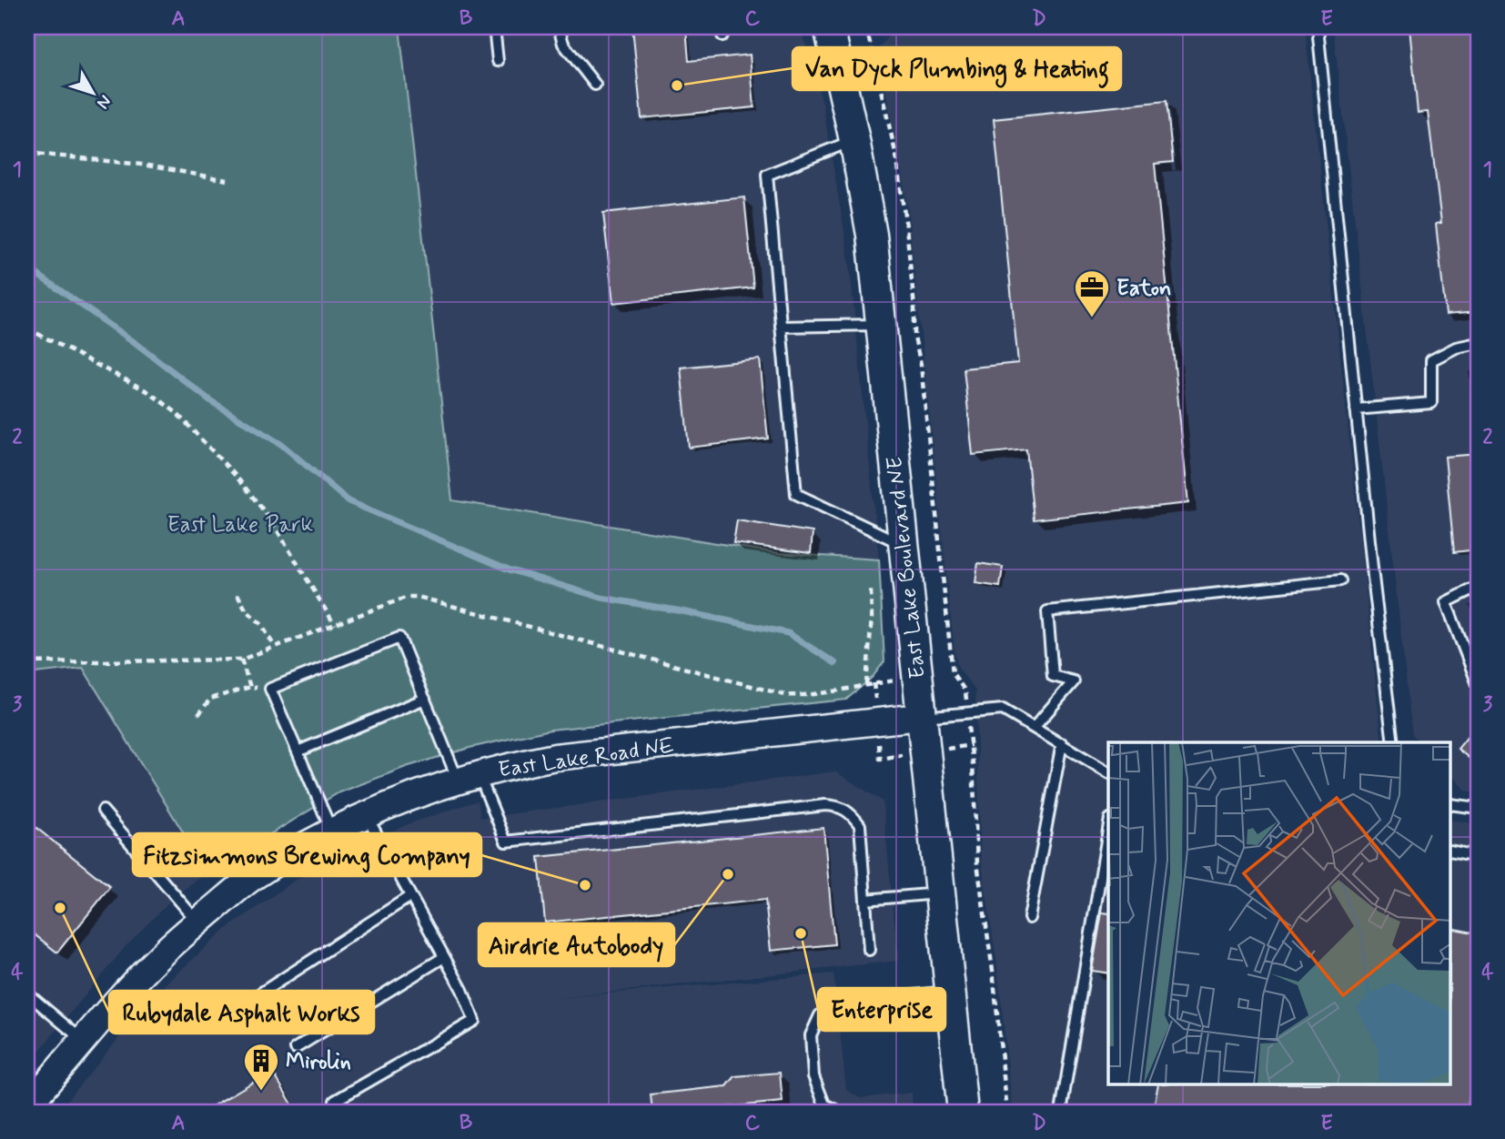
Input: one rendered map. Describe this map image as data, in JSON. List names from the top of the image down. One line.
{"streets":{"main road":["East Lake Boulevard NE"],"street":["East Lake Road NE"]},"crossings":[["East Lake Boulevard NE","East Lake Road NE"]],"parks":["East Lake Park"],"places":{"other":["Van Dyck Plumbing & Heating","Airdrie Autobody","Fitzsimmons Brewing Company","Rubydale Asphalt Works","Enterprise"],"office":["Eaton"],"building":["Mirolin"]},"north":"bottom right","grid":{"columns":["A","B","C","D","E"],"rows":["1","2","3","4"]}}
